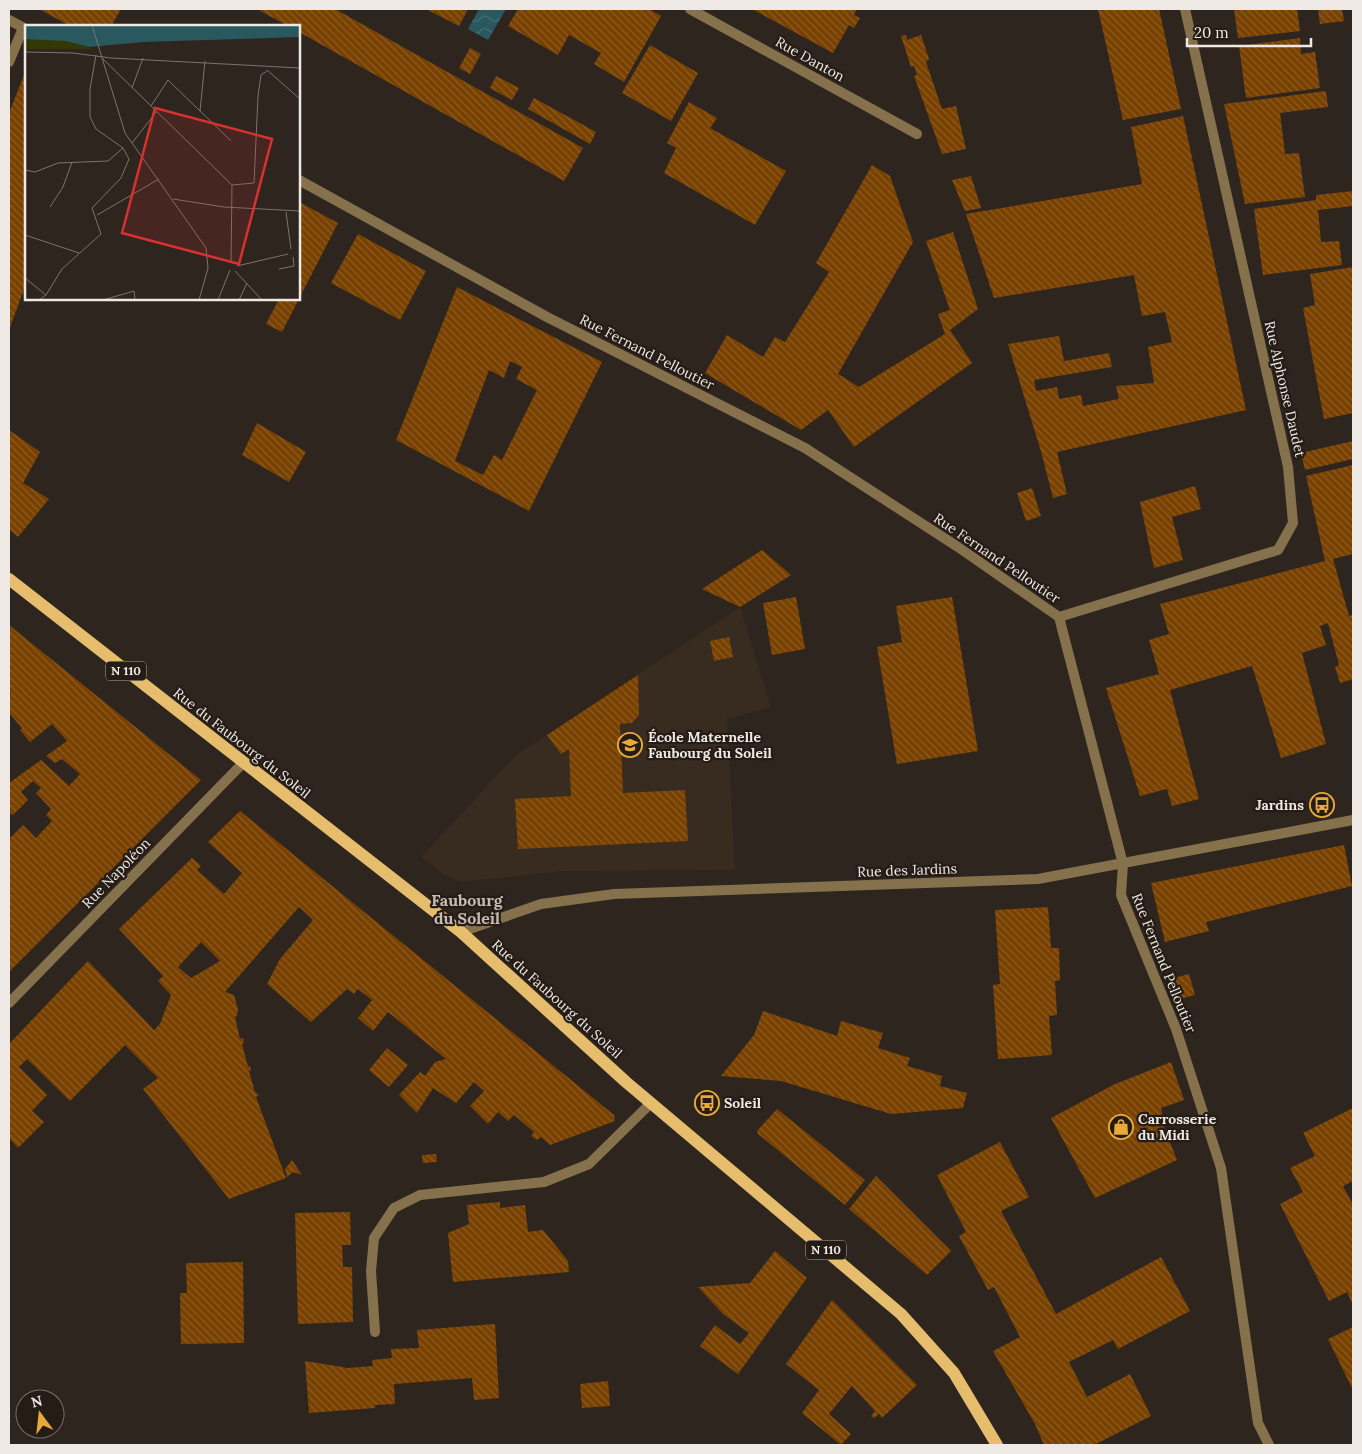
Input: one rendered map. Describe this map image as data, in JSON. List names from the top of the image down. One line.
{"streets":{"main road":["N 110","Rue du Faubourg du Soleil"],"street":["Rue Danton","Rue Fernand Pelloutier","Rue Alphonse Daudet","Rue des Jardins","Rue Napoléon"]},"crossings":[["Rue Fernand Pelloutier","Rue Alphonse Daudet"],["Rue Fernand Pelloutier","Rue des Jardins"],["Rue du Faubourg du Soleil","Rue des Jardins"],["Rue du Faubourg du Soleil","Rue Napoléon"]],"districts":["Faubourg du Soleil"],"places":{"school or university":["École Maternelle Faubourg du Soleil"],"bus stop":["Jardins","Soleil"],"shop":["Carrosserie du Midi"]},"scale_bar":"20 m","north":"top"}
